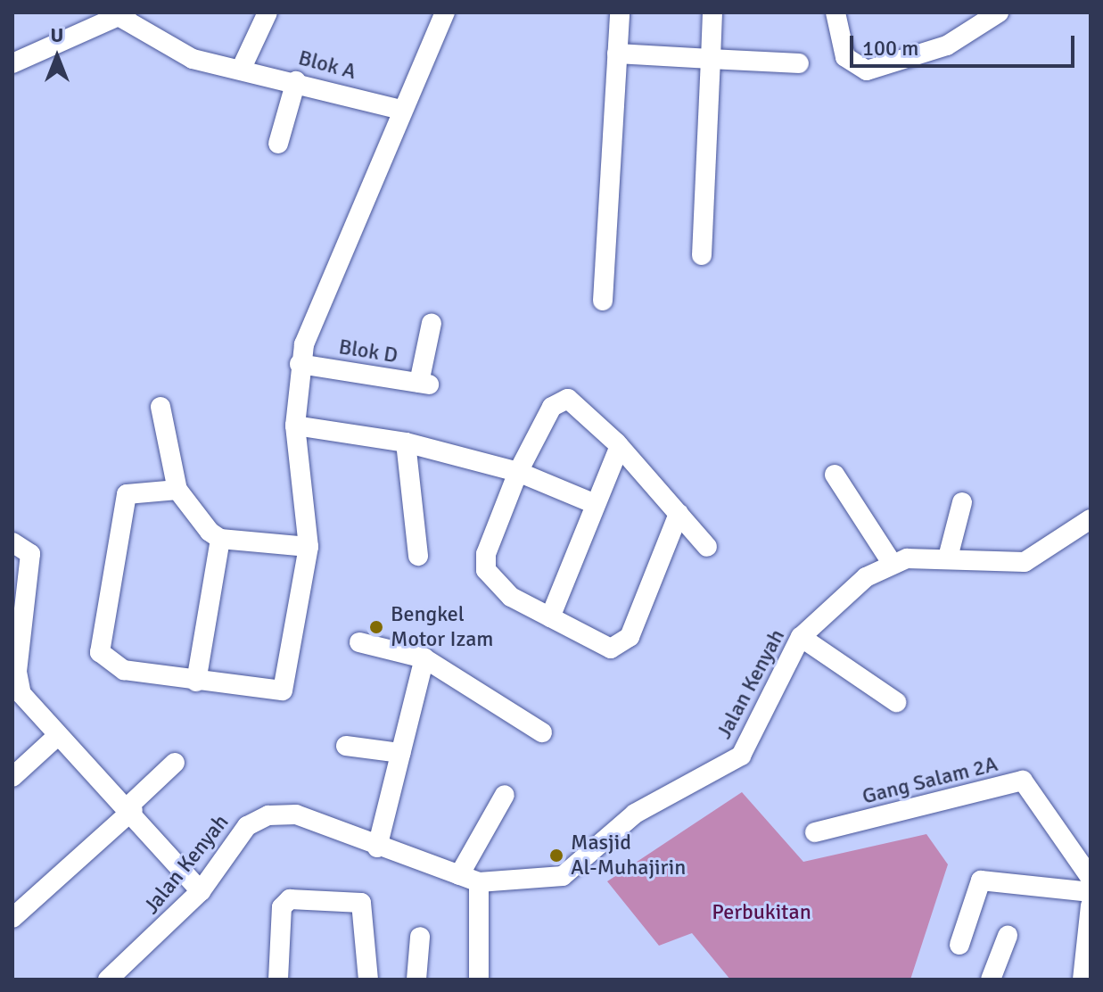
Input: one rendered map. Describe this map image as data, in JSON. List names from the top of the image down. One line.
{"streets":{"street":["Blok A","Blok D","Jalan Kenyah","Gang Salam 2A"]},"parks":["Perbukitan"],"places":["Bengkel Motor Izam","Masjid Al-Muhajirin"],"scale_bar":"100 m","north":"top"}
